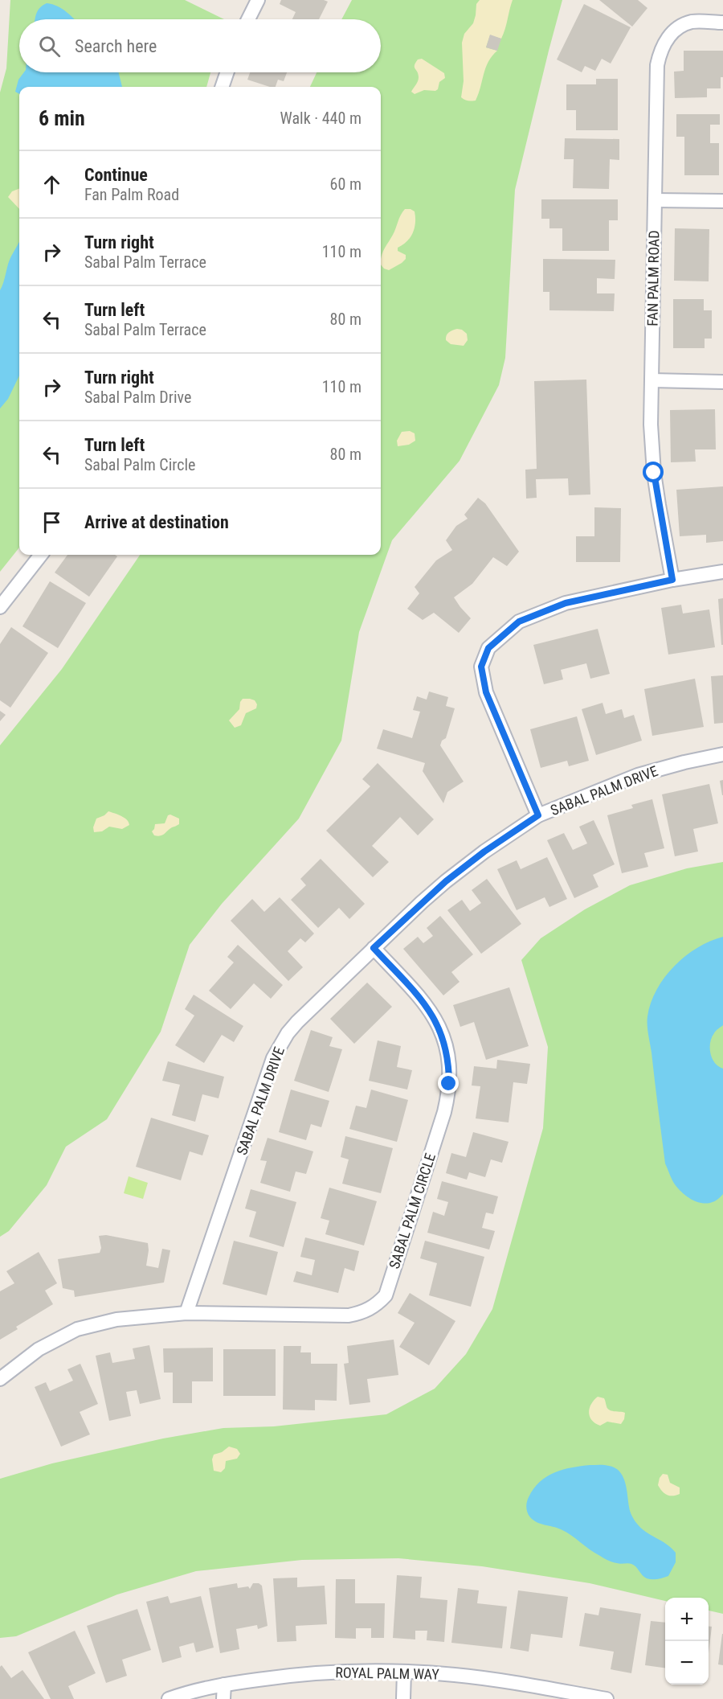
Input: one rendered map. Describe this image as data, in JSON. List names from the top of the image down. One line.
{"streets":{"street":["FAN PALM ROAD","SABAL PALM DRIVE","SABAL PALM CIRCLE","ROYAL PALM WAY"]},"crossings":[["SABAL PALM DRIVE","SABAL PALM CIRCLE"]],"page":{"search":"Search here","heading":["6 min","Walk · 440 m"],"list":[["Continue","Fan Palm Road","60 m"],["Turn right","Sabal Palm Terrace","110 m"],["Turn left","Sabal Palm Terrace","80 m"],["Turn right","Sabal Palm Drive","110 m"],["Turn left","Sabal Palm Circle","80 m"],"Arrive at destination"],"map_buttons":["+","−"]}}
